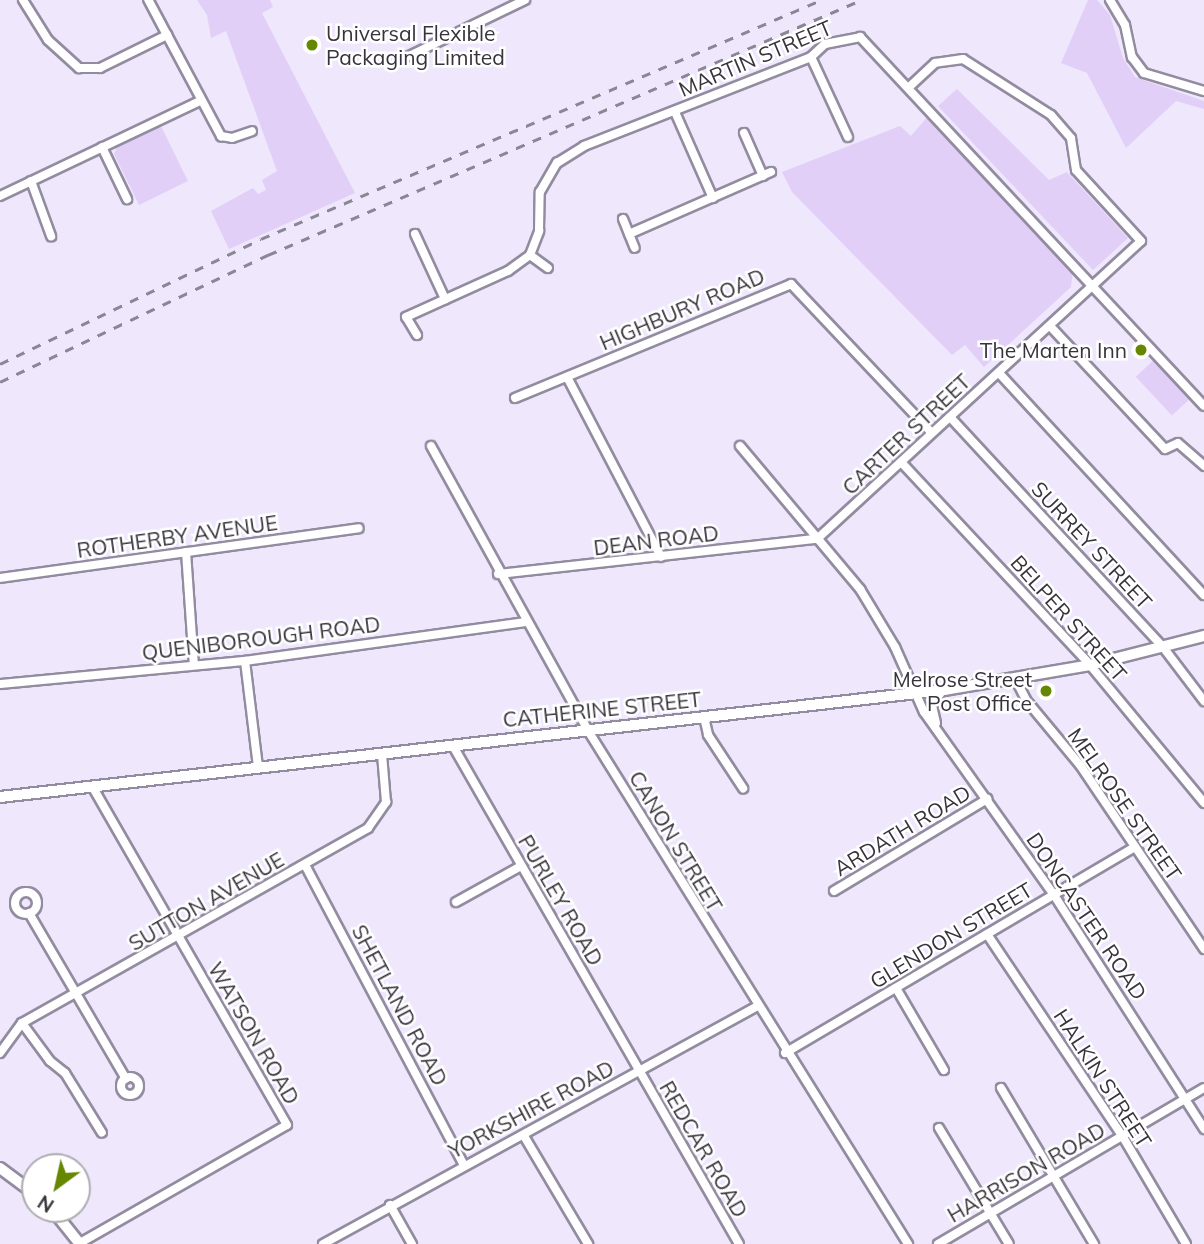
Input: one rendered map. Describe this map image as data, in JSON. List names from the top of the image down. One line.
{"streets":{"street":["MARTIN STREET","HIGHBURY ROAD","CARTER STREET","ROTHERBY AVENUE","DEAN ROAD","SURREY STREET","BELPER STREET","QUENIBOROUGH ROAD","CATHERINE STREET","MELROSE STREET","ARDATH ROAD","CANON STREET","PURLEY ROAD","SUTTON AVENUE","DONCASTER ROAD","GLENDON STREET","SHETLAND ROAD","WATSON ROAD","HALKIN STREET","YORKSHIRE ROAD","REDCAR ROAD","HARRISON ROAD"]},"crossings":[["MARTIN STREET","CARTER STREET"],["HIGHBURY ROAD","CARTER STREET"],["CARTER STREET","DEAN ROAD"],["CARTER STREET","SURREY STREET"],["CARTER STREET","BELPER STREET"],["CARTER STREET","DONCASTER ROAD"],["DEAN ROAD","CANON STREET"],["DEAN ROAD","DONCASTER ROAD"],["SURREY STREET","CATHERINE STREET"],["BELPER STREET","CATHERINE STREET"],["QUENIBOROUGH ROAD","CANON STREET"],["CATHERINE STREET","MELROSE STREET"],["CATHERINE STREET","CANON STREET"],["CATHERINE STREET","PURLEY ROAD"],["CATHERINE STREET","SUTTON AVENUE"],["CATHERINE STREET","DONCASTER ROAD"],["CATHERINE STREET","WATSON ROAD"],["MELROSE STREET","GLENDON STREET"],["ARDATH ROAD","DONCASTER ROAD"],["CANON STREET","GLENDON STREET"],["CANON STREET","YORKSHIRE ROAD"],["PURLEY ROAD","YORKSHIRE ROAD"],["PURLEY ROAD","REDCAR ROAD"],["SUTTON AVENUE","SHETLAND ROAD"],["SUTTON AVENUE","WATSON ROAD"],["DONCASTER ROAD","GLENDON STREET"],["DONCASTER ROAD","HARRISON ROAD"],["GLENDON STREET","HALKIN STREET"],["SHETLAND ROAD","YORKSHIRE ROAD"],["HALKIN STREET","HARRISON ROAD"],["YORKSHIRE ROAD","REDCAR ROAD"]],"places":["Universal Flexible Packaging Limited","The Marten Inn","Melrose Street Post Office"],"north":"bottom left"}
